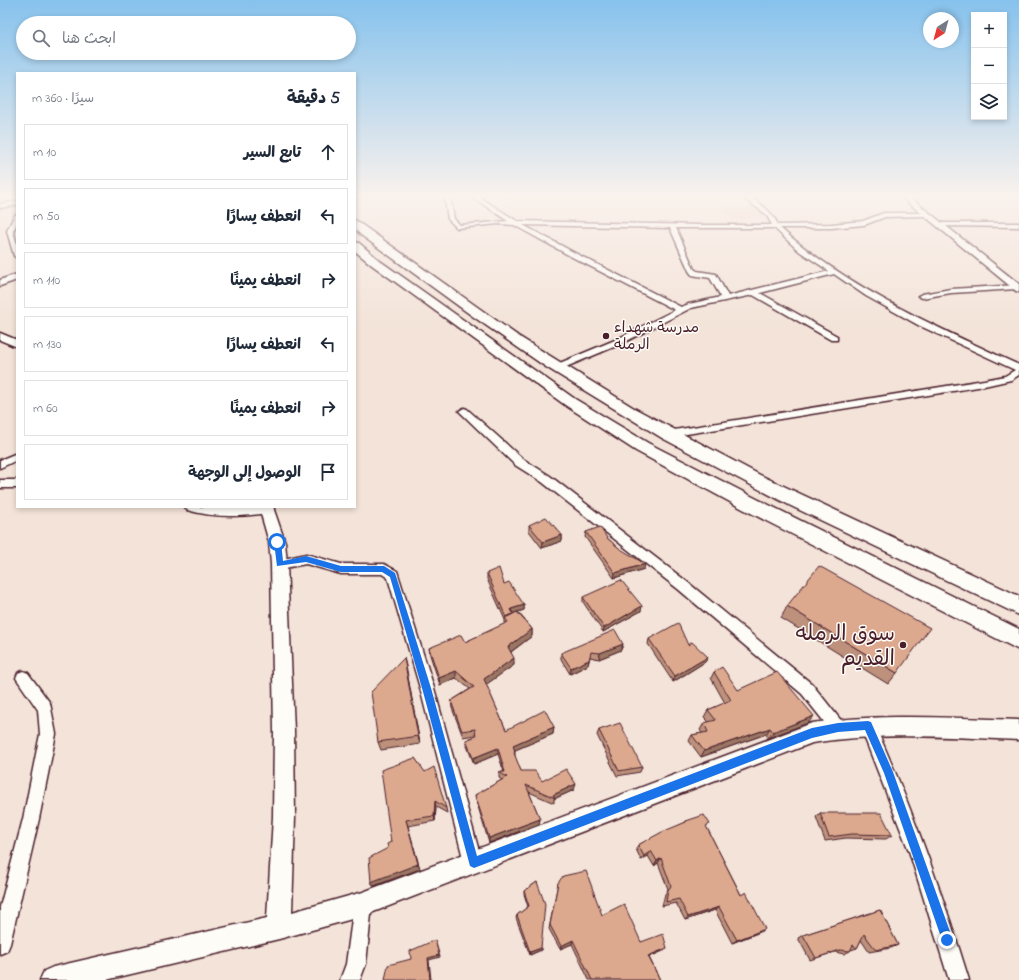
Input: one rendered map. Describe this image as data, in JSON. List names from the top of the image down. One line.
{"places":["مدرسة شهداء الرملة","سوق الرمله القديم"],"north":"bottom left","page":{"map_buttons":["+","−"],"search":"ابحث هنا","heading":["5 دقيقة","سيرًا · 360 m"],"list":[["تابع السير","10 m"],["انعطف يسارًا","50 m"],["انعطف يمينًا","110 m"],["انعطف يسارًا","130 m"],["انعطف يمينًا","60 m"],"الوصول إلى الوجهة"]}}
